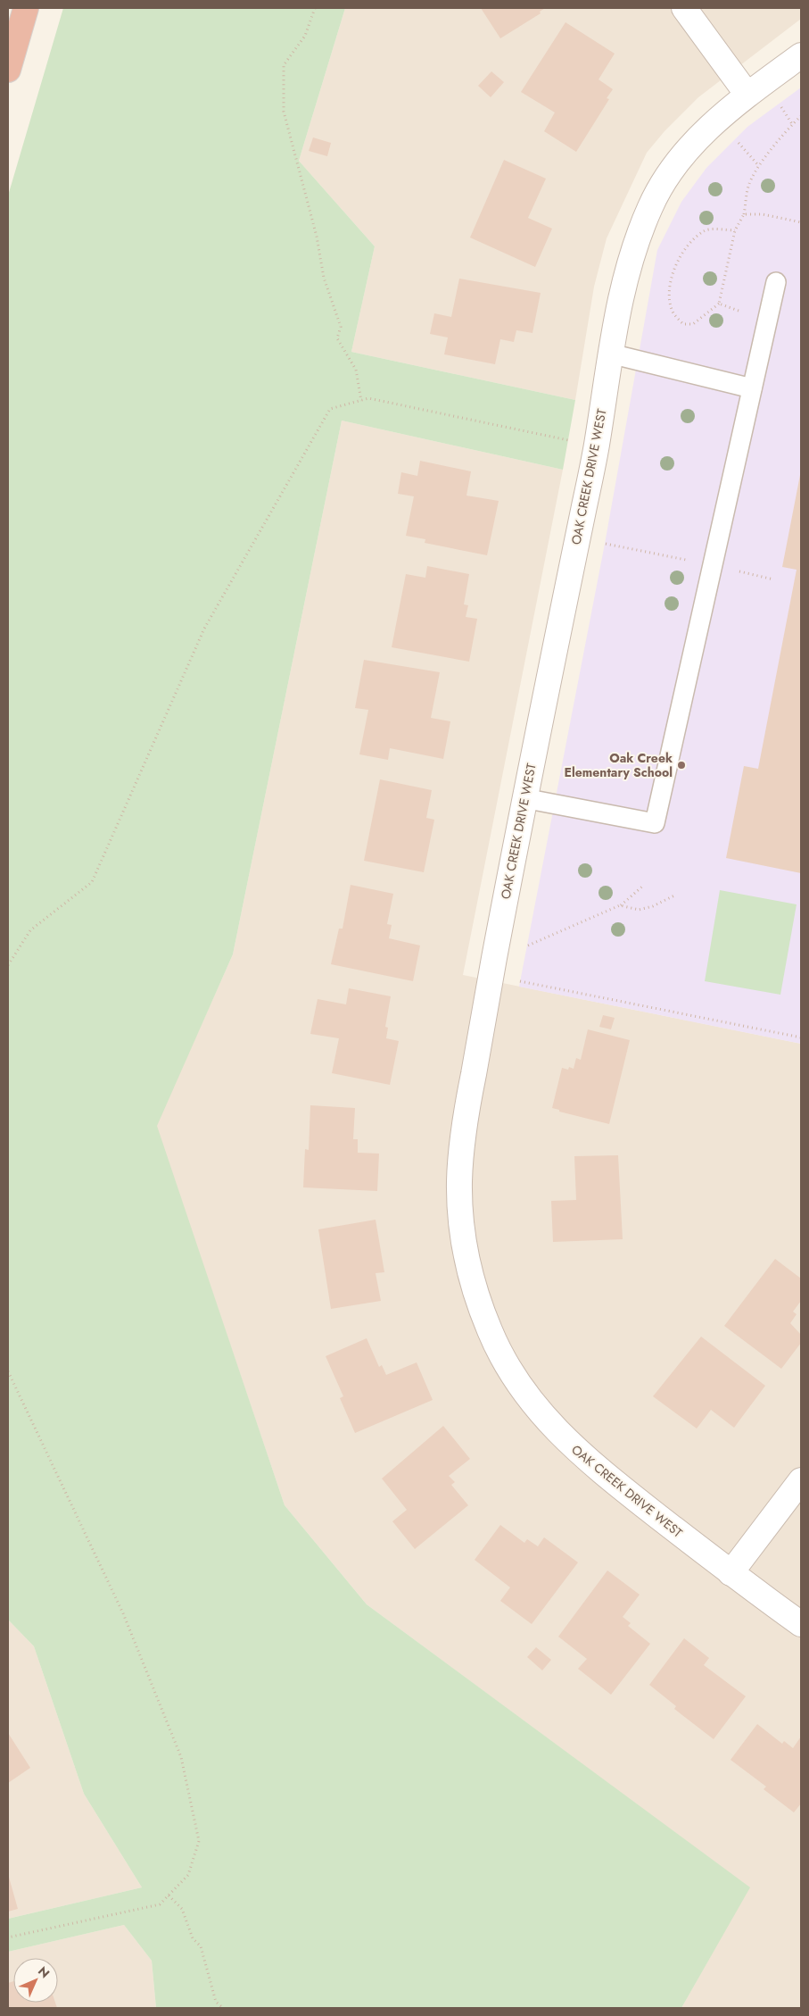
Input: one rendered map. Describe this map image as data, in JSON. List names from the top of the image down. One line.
{"streets":{"street":["OAK CREEK DRIVE WEST"]},"places":["Oak Creek Elementary School"],"north":"top right"}
